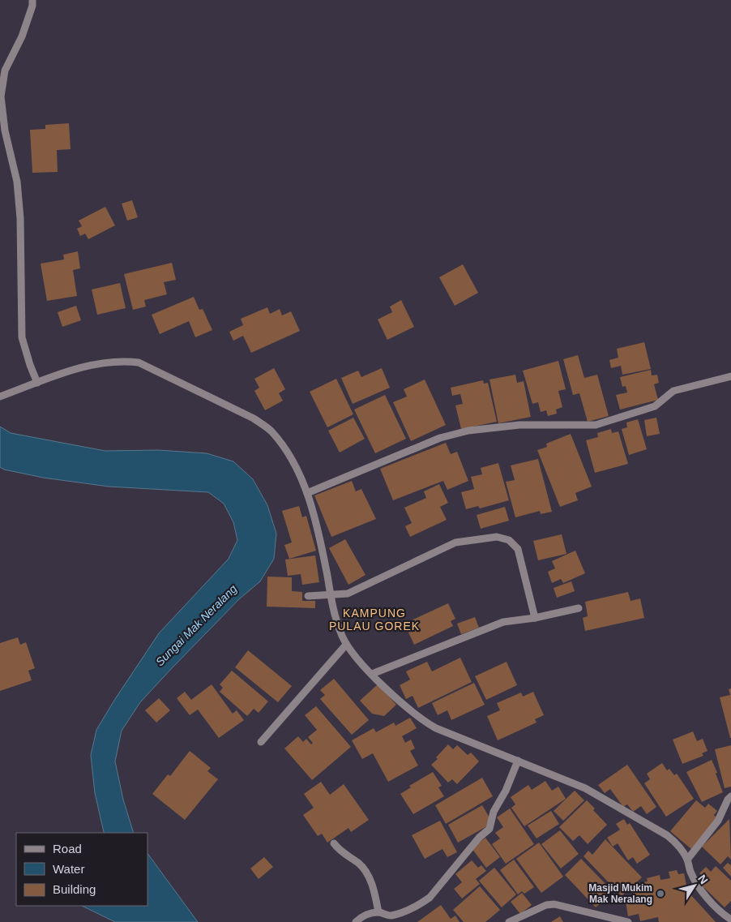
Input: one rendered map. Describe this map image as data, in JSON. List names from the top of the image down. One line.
{"districts":["KAMPUNG PULAU GOREK"],"water":["Sungai Mak Neralang"],"places":["Masjid Mukim Mak Neralang"],"legend":["Road","Water","Building"],"north":"top right"}
